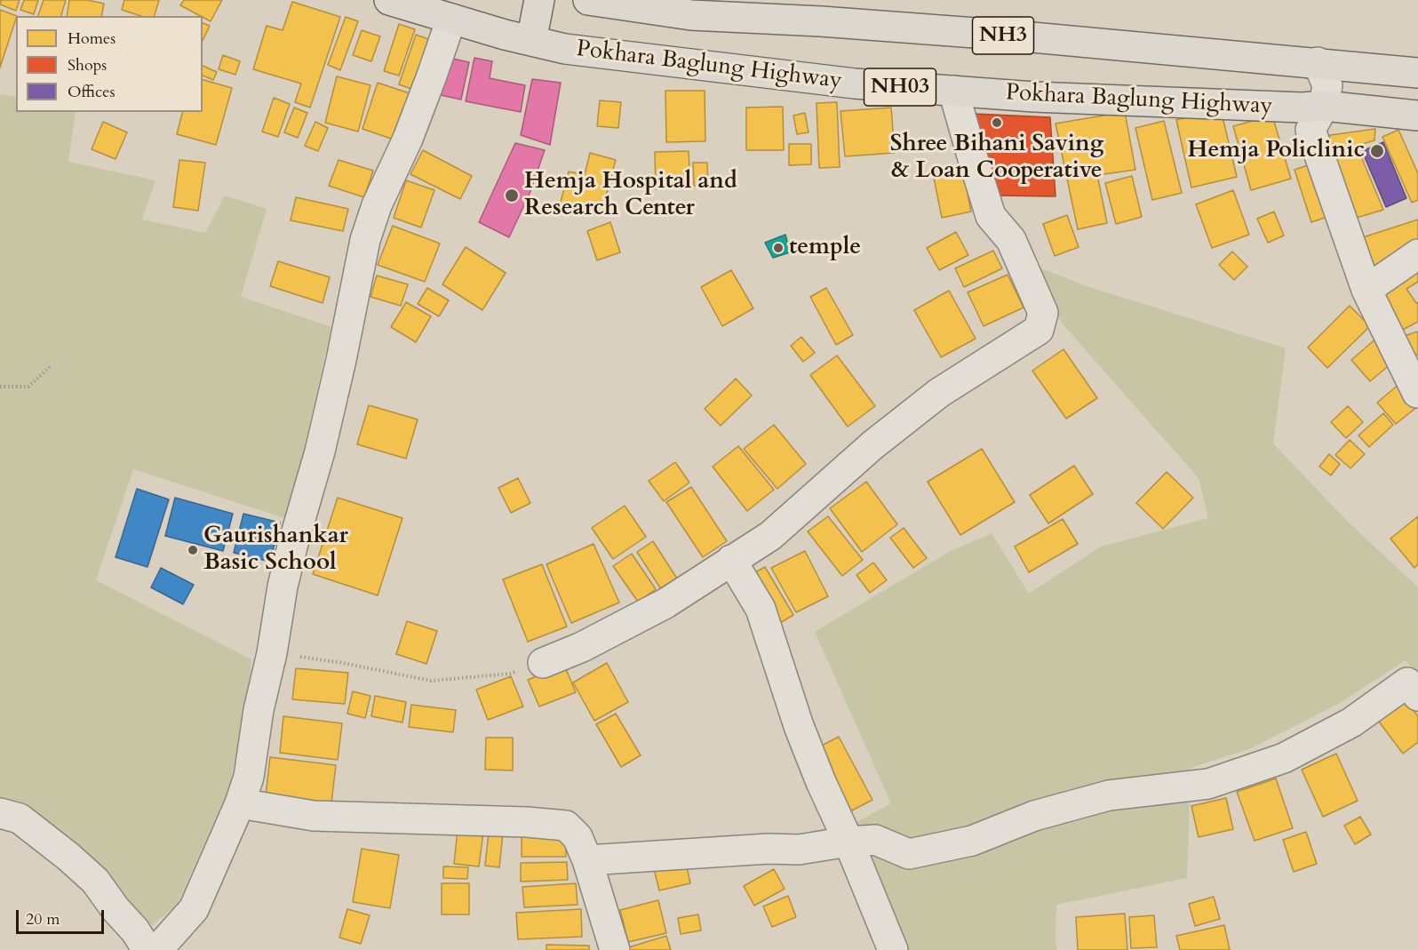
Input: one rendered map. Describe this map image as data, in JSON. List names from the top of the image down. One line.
{"streets":{"highway":["NH3","Pokhara Baglung Highway","NH03"]},"places":["Shree Bihani Saving & Loan Cooperative","Hemja Policlinic","Hemja Hospital and Research Center","temple","Gaurishankar Basic School"],"legend":["Homes","Shops","Offices"],"scale_bar":"20 m"}
